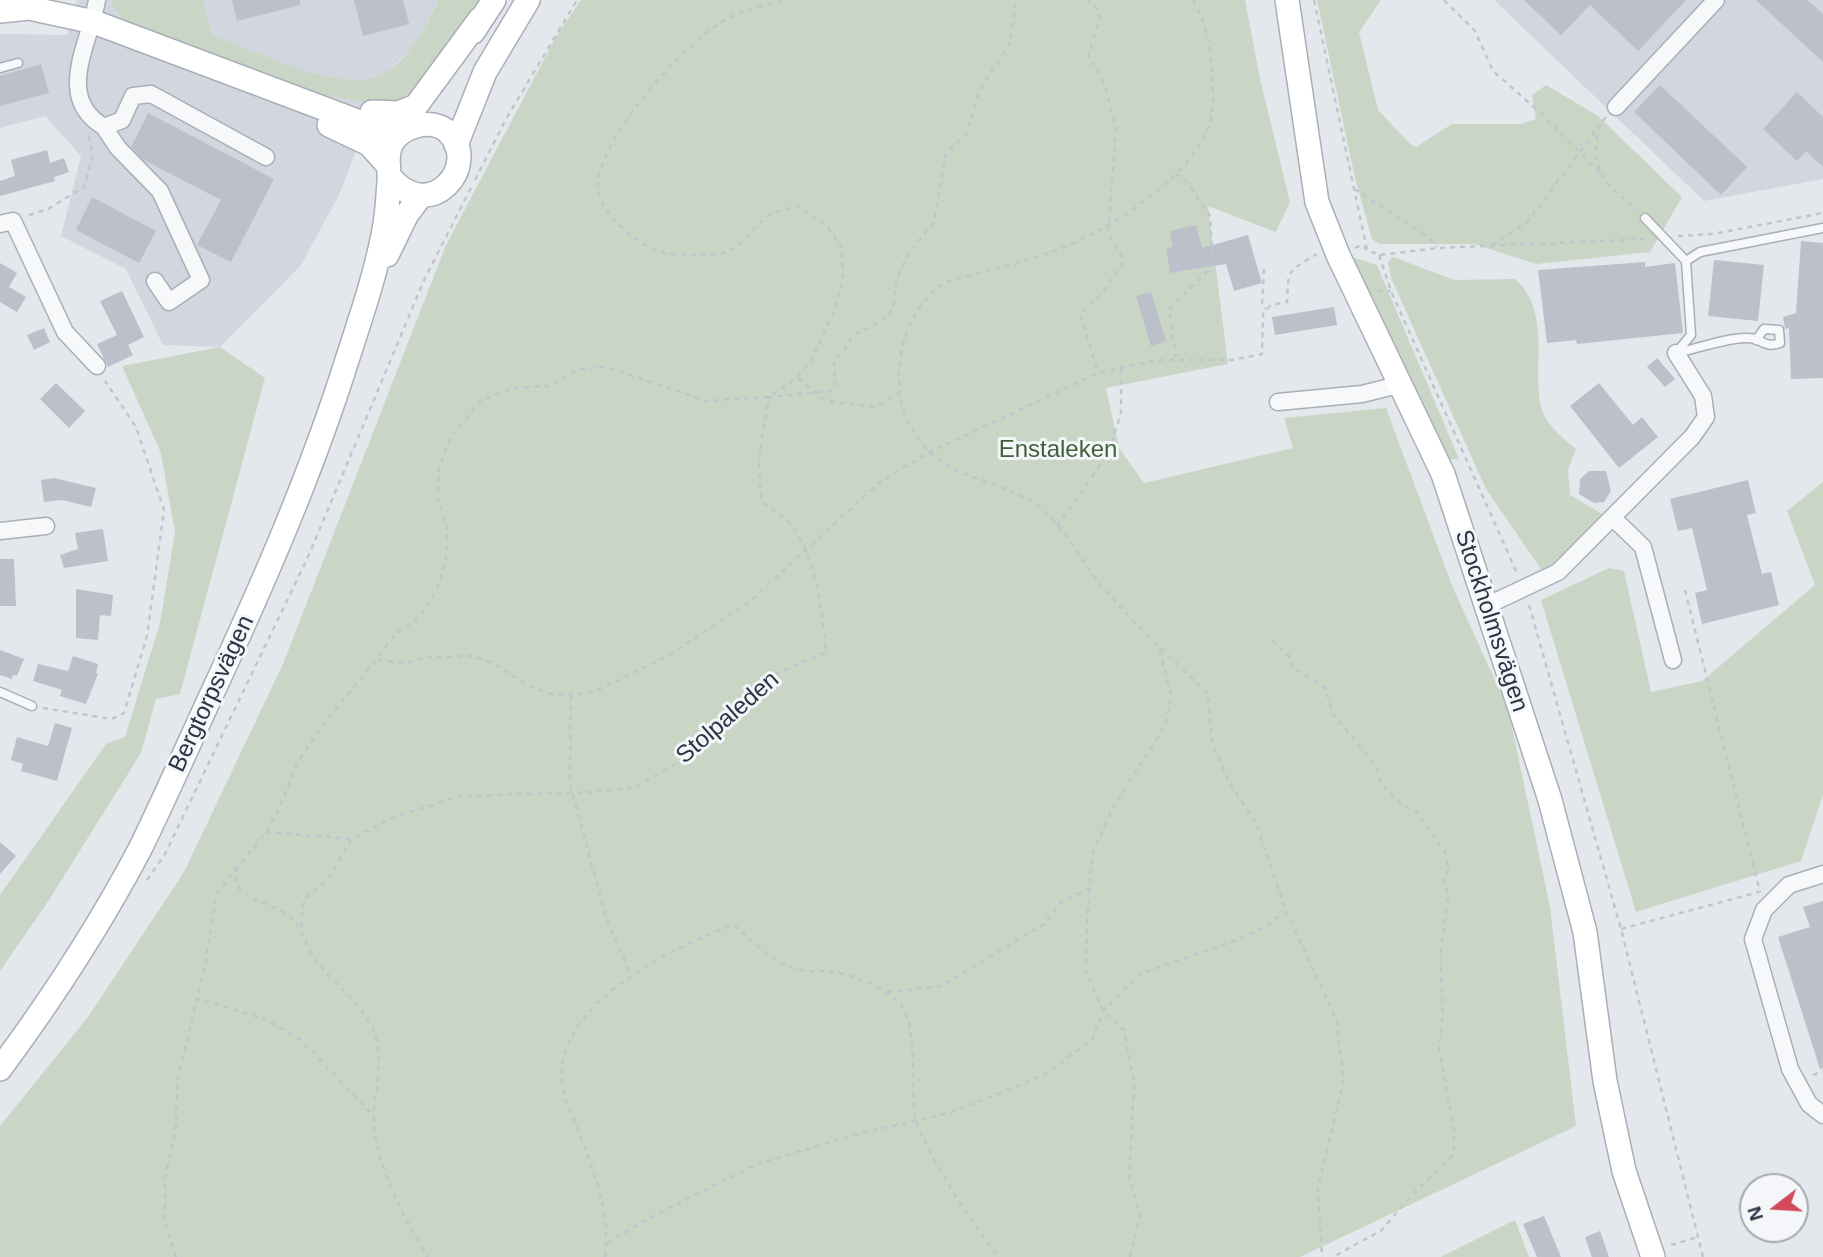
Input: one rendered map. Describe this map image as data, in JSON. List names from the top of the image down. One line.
{"streets":{"main road":["Stockholmsvägen","Bergtorpsvägen"],"path":["Stolpaleden"]},"parks":["Enstaleken"],"north":"left"}
